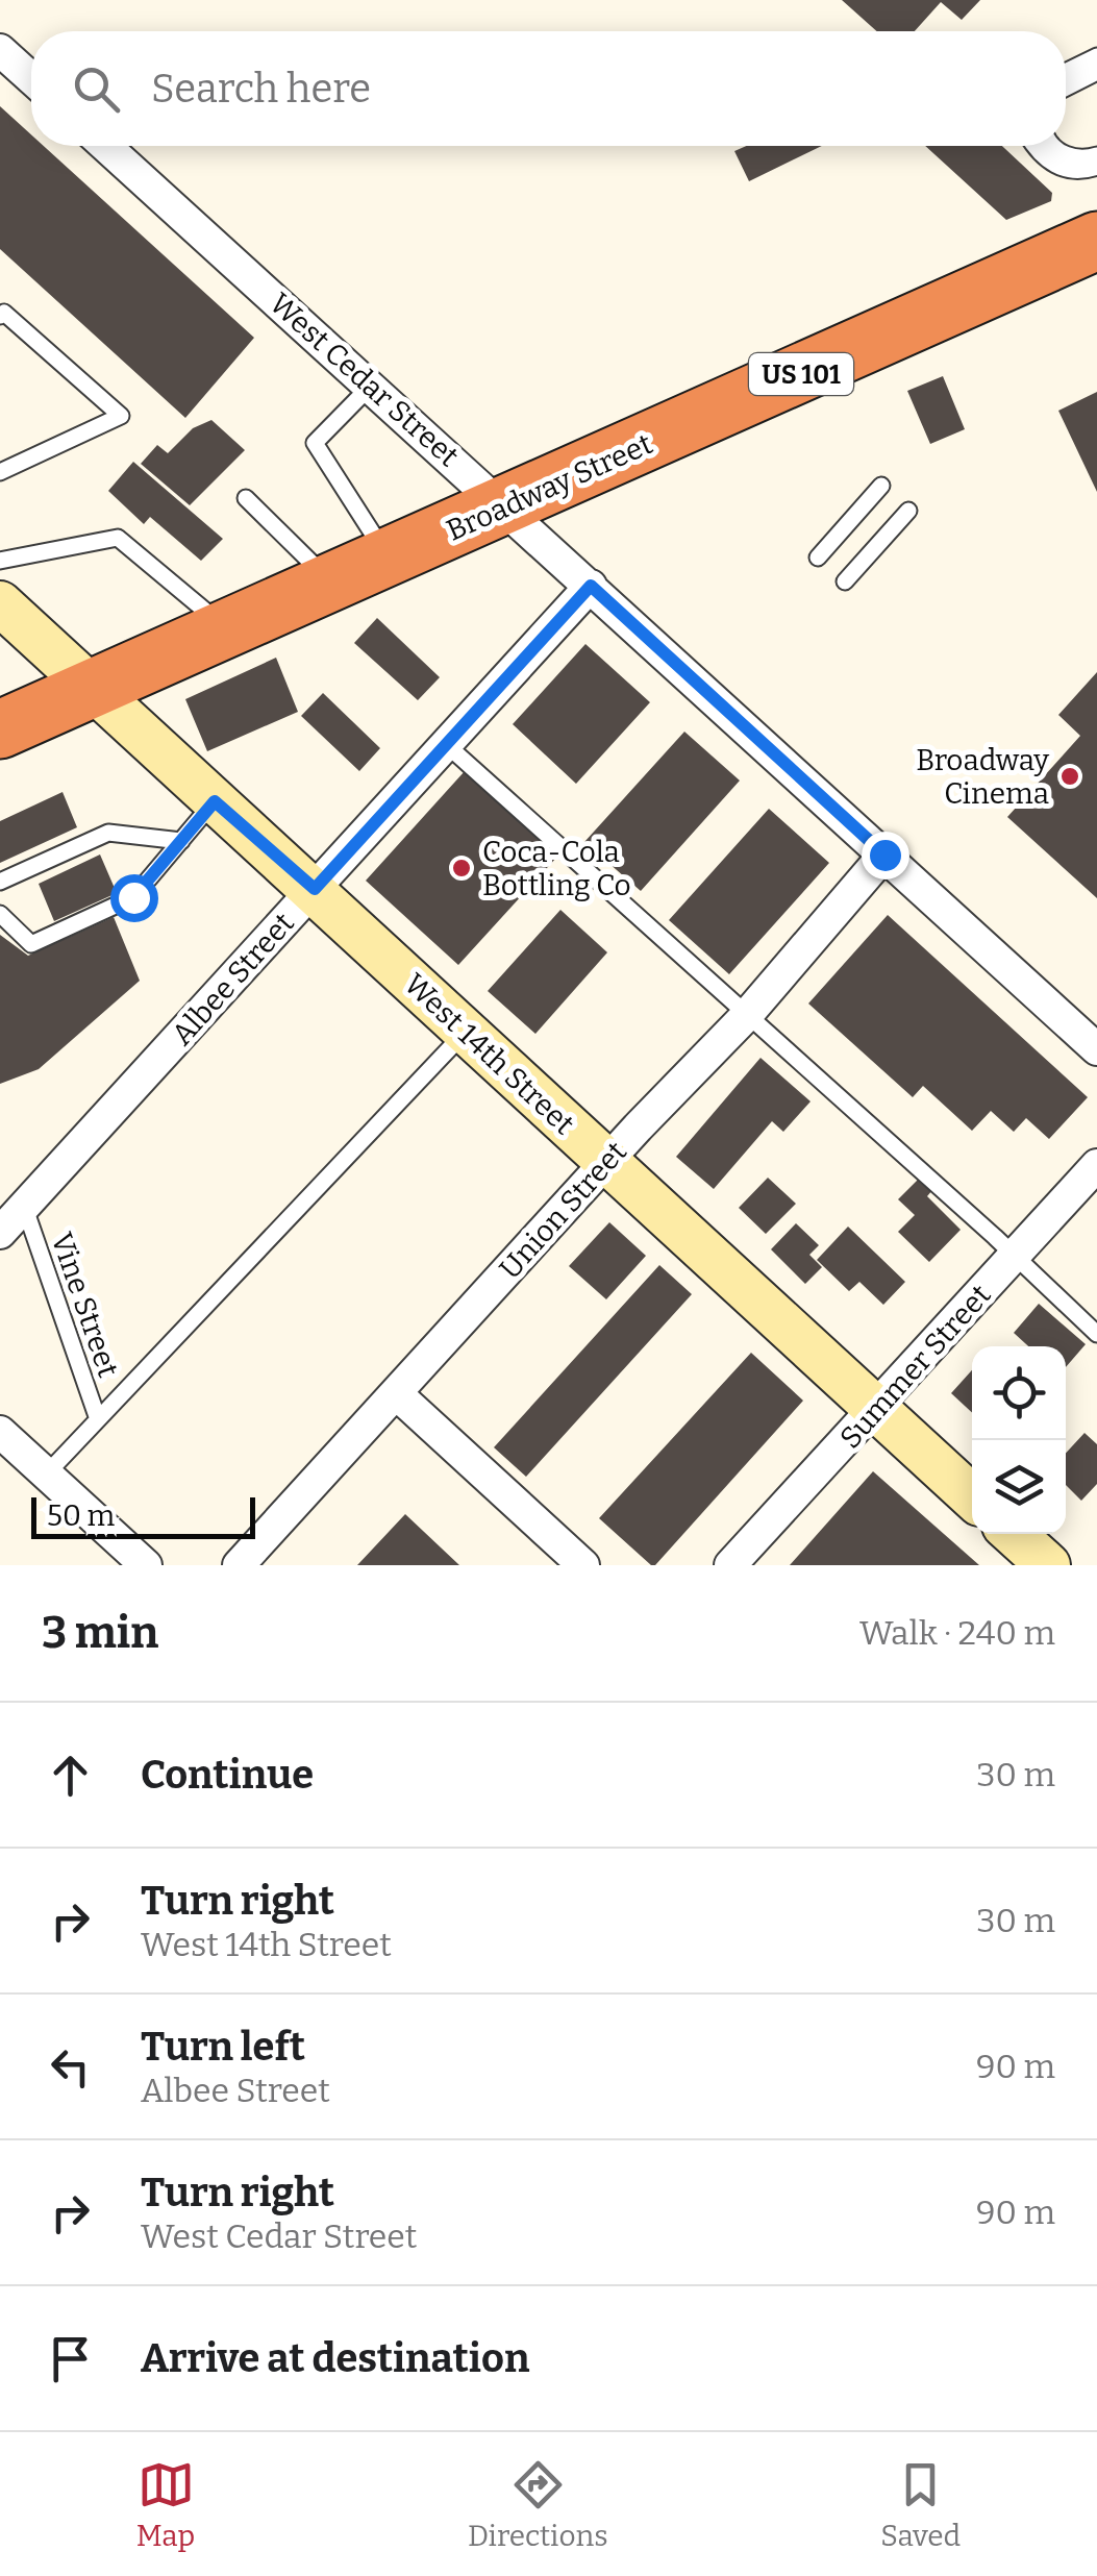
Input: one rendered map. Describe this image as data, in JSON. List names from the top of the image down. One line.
{"streets":{"highway":["US 101","Broadway Street"],"street":["West Cedar Street","Albee Street","West 14th Street","Union Street","Summer Street"],"lane":["Vine Street"]},"crossings":[["West Cedar Street","Broadway Street"],["West Cedar Street","Albee Street"],["West Cedar Street","Union Street"],["Broadway Street","West 14th Street"],["Albee Street","West 14th Street"],["Albee Street","Vine Street"],["West 14th Street","Union Street"],["West 14th Street","Summer Street"]],"places":["Broadway Cinema","Coca-Cola Bottling Co"],"scale_bar":"50 m","page":{"search":"Search here","scale":"50 m","heading":["3 min","Walk · 240 m"],"list":[["Continue","30 m"],["Turn right","West 14th Street","30 m"],["Turn left","Albee Street","90 m"],["Turn right","West Cedar Street","90 m"],"Arrive at destination"],"nav":["Map","Directions","Saved"]}}
